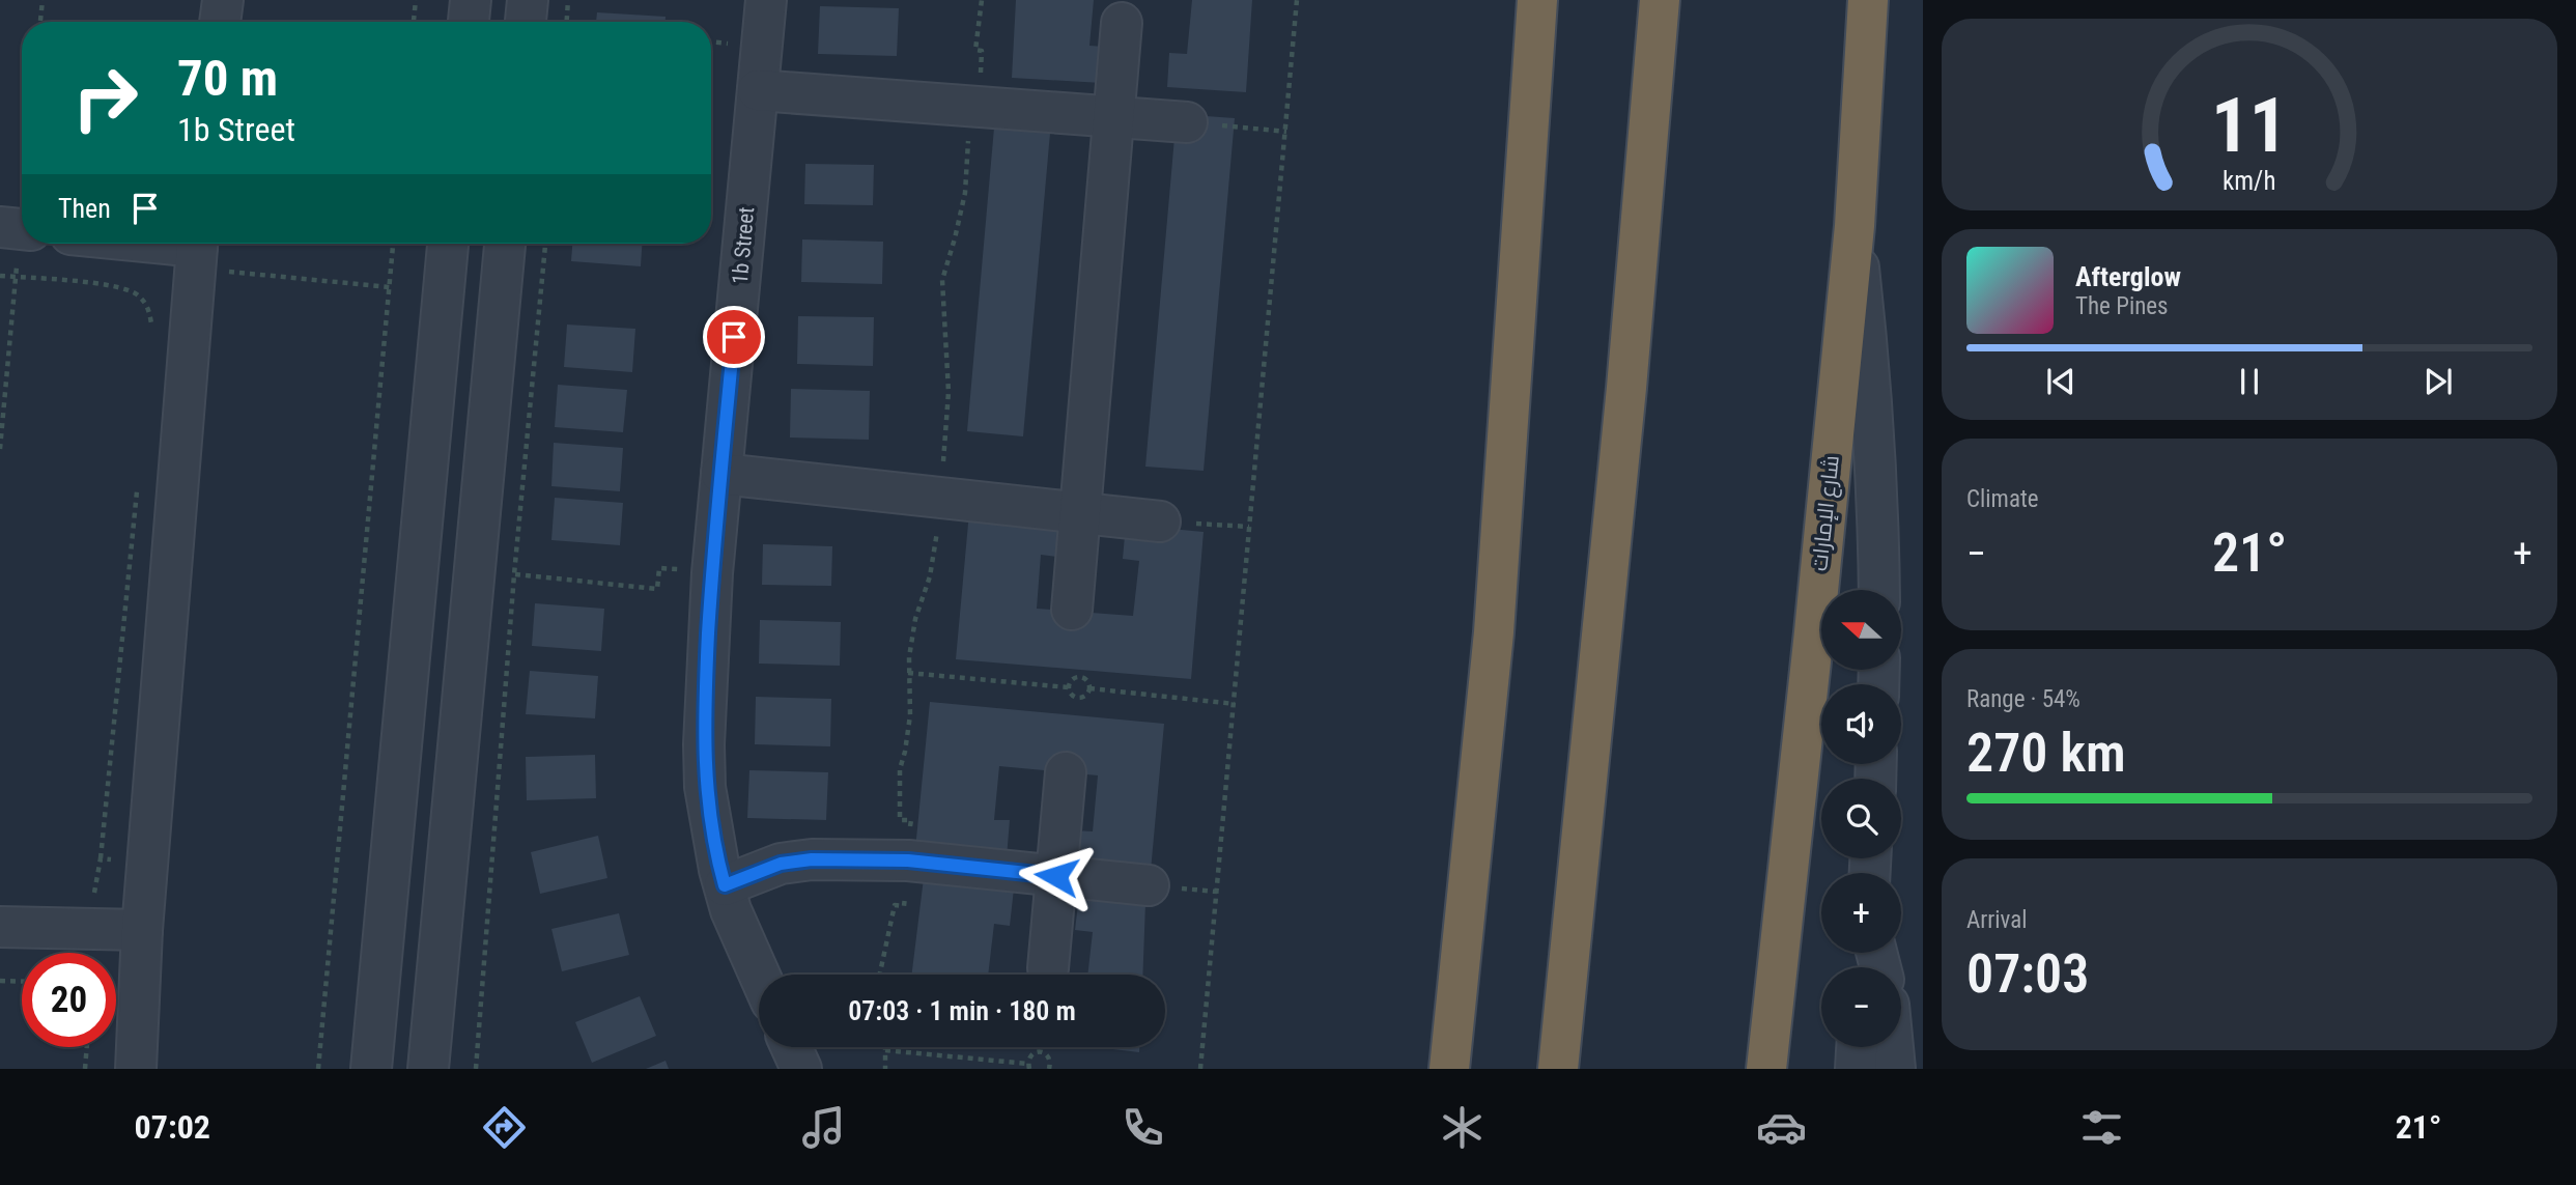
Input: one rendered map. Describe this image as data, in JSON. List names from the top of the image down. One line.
{"streets":{"highway":["شارع الإمارات"],"street":["1b Street"]},"north":"left","page":{"turn":["70 m","1b Street"],"then":"Then","song":["Afterglow","The Pines"],"tile":["Climate",["Range · 54%","270 km"],["Arrival","07:03"]],"heat":["−","21°","+"],"map_buttons":["+","−"],"limit":"20","trip":"07:03 · 1 min · 180 m","tabs":["07:02","21°"],"gauge":["11","km/h"]}}
